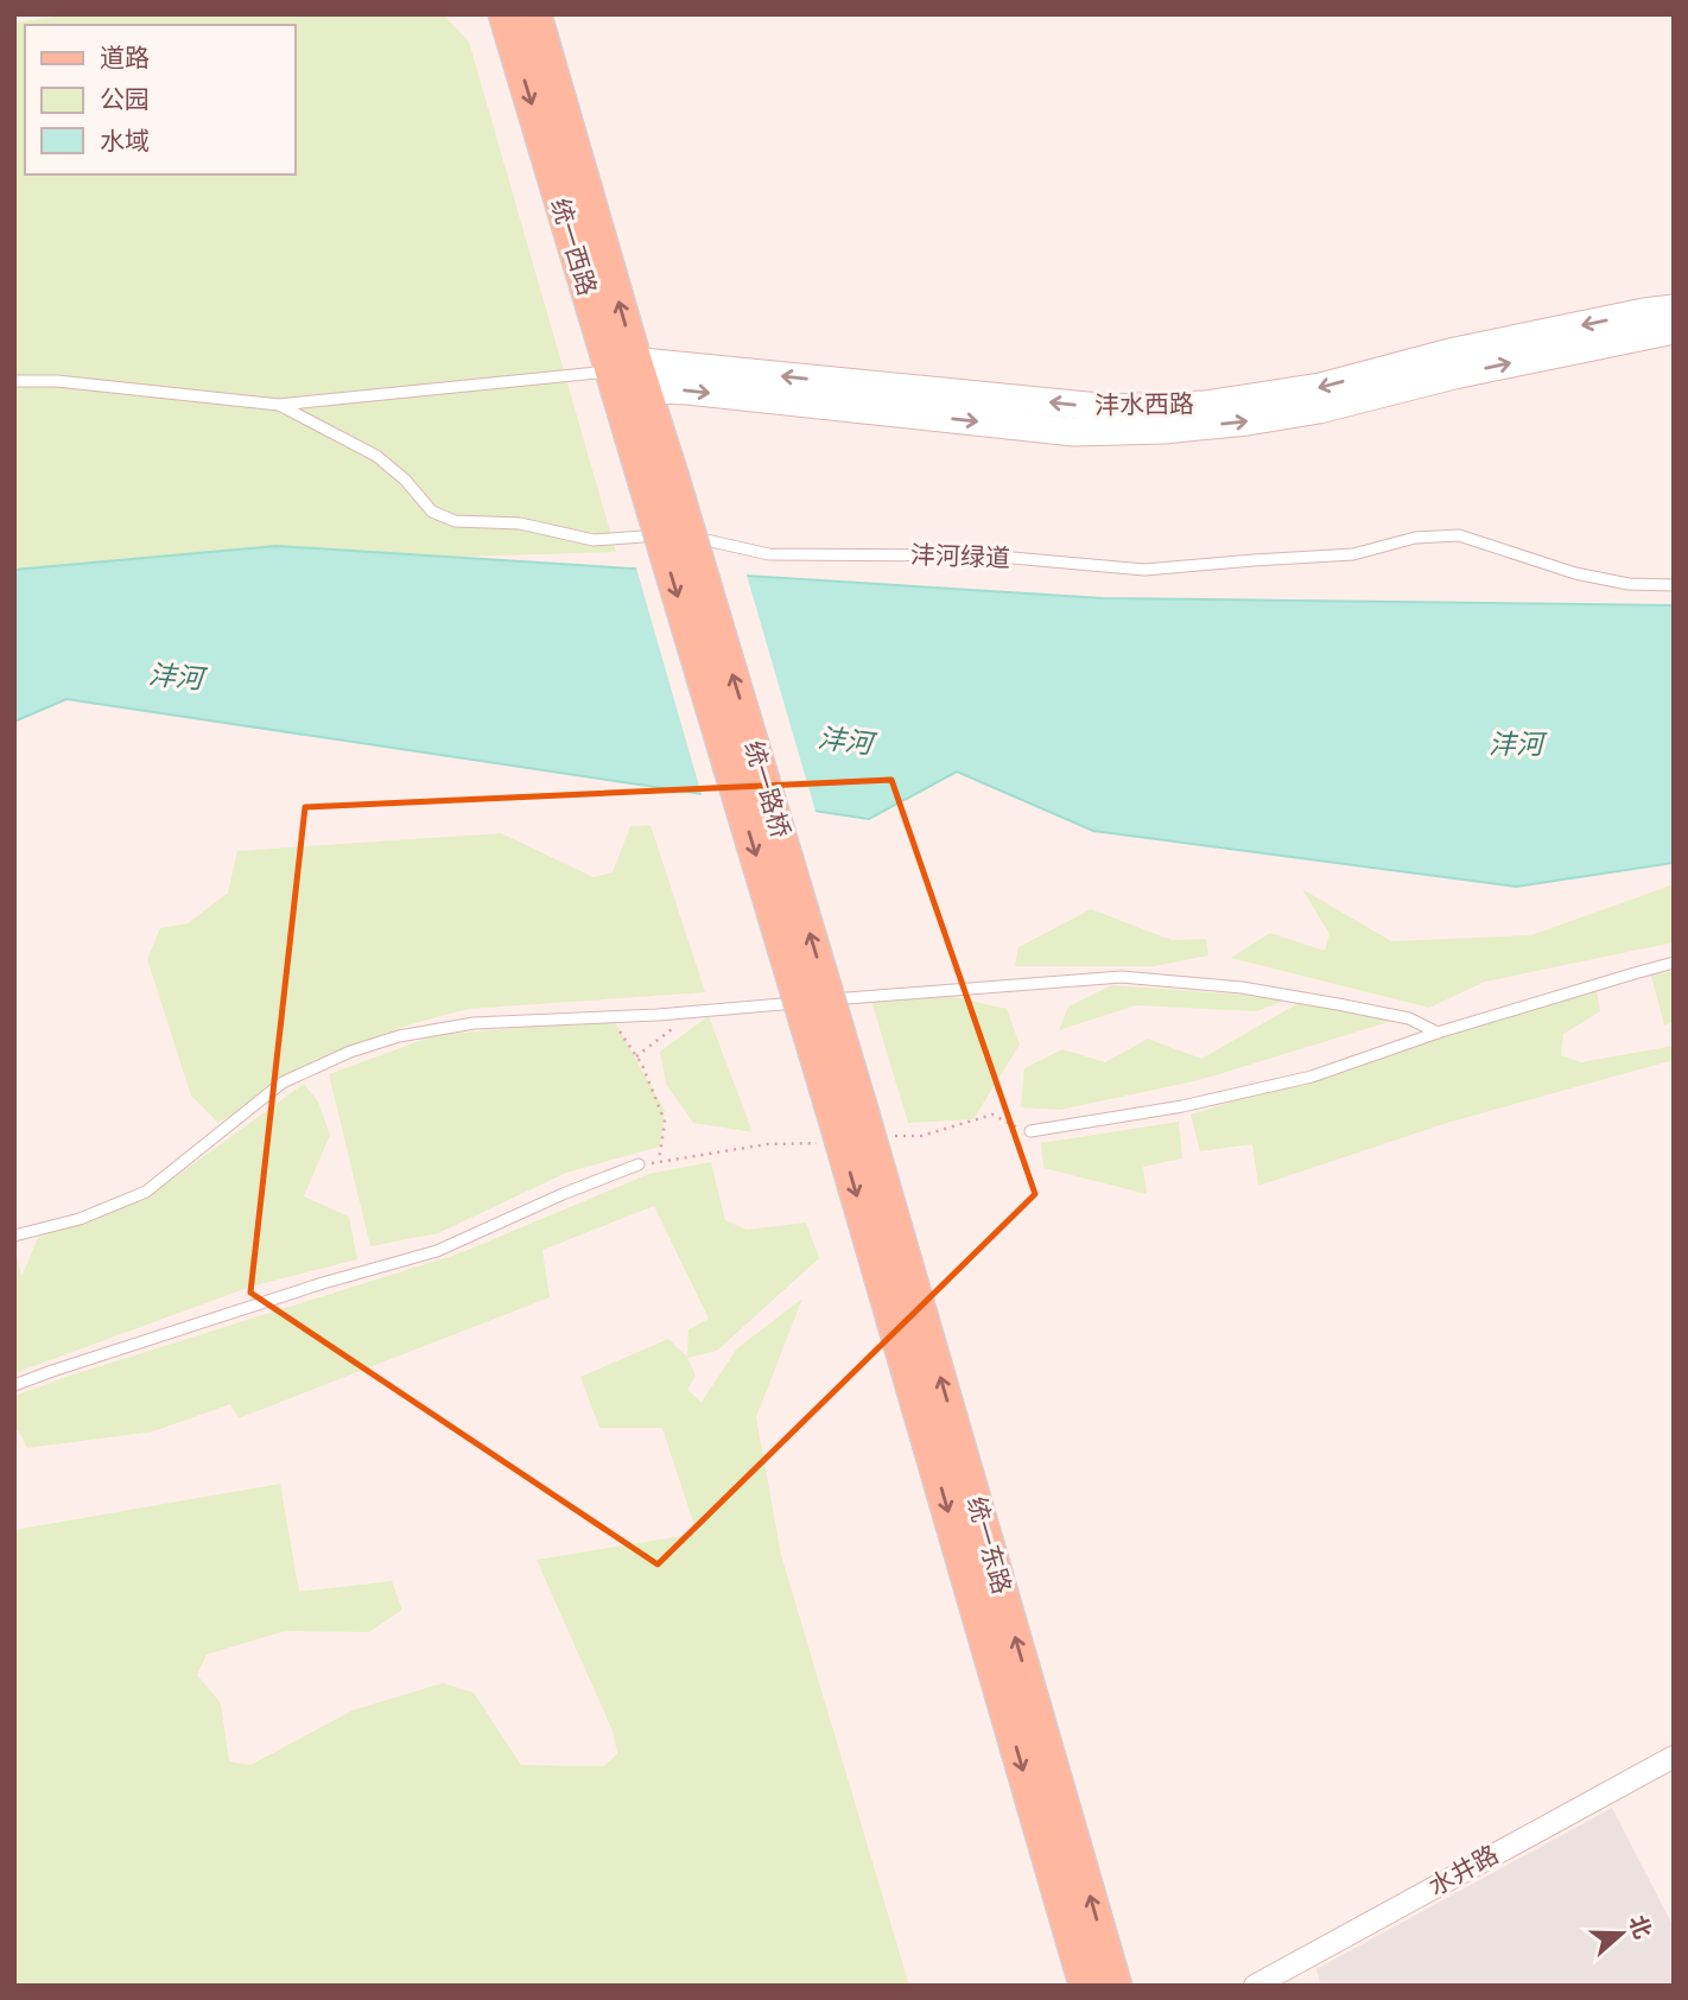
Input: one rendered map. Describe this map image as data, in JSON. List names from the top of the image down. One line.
{"streets":{"main road":["统一西路","统一路桥","统一东路"],"street":["沣水西路","水井路"],"lane":["沣河绿道"]},"crossings":[["统一西路","沣水西路"],["统一西路","统一路桥"],["统一路桥","统一东路"]],"water":["沣河"],"legend":["道路","公园","水域"],"north":"right"}
